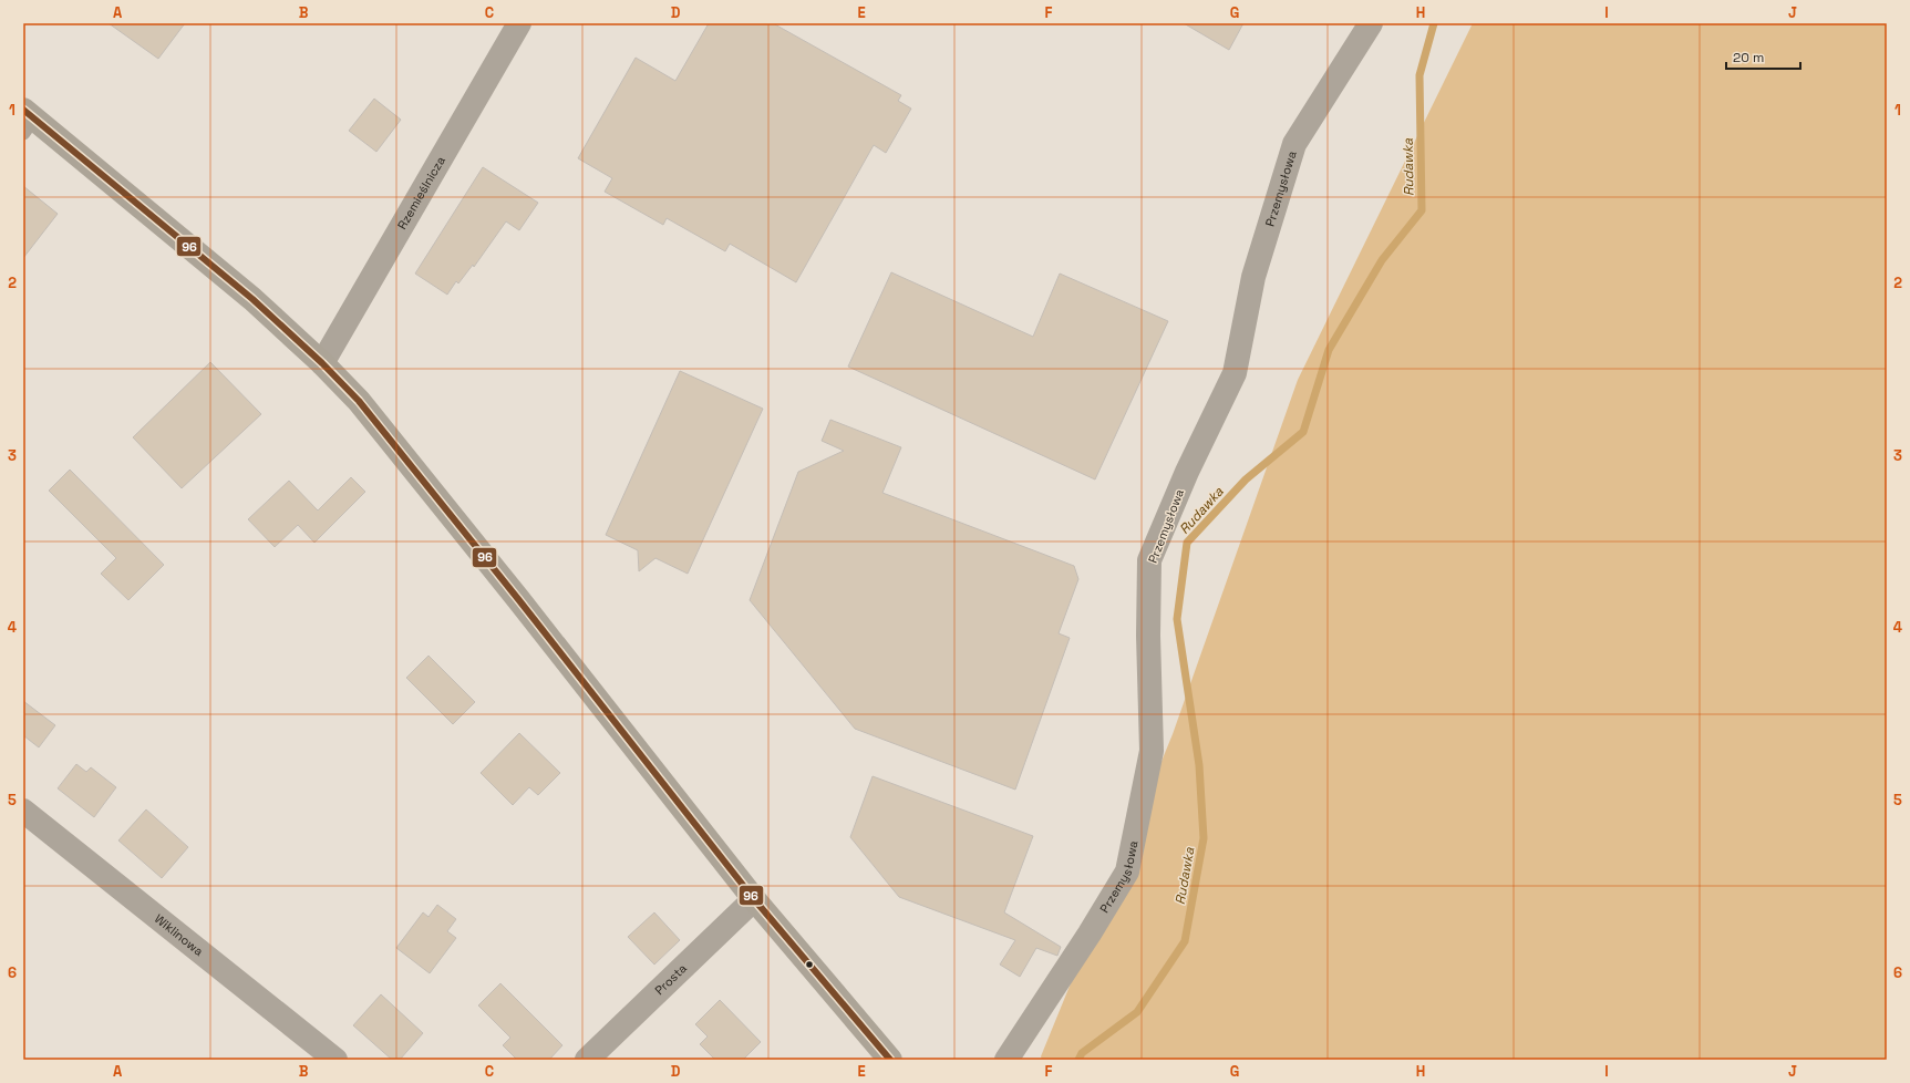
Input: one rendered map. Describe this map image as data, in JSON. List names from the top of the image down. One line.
{"streets":{"street":["Przemysłowa","Rzemieślnicza","Wiklinowa","Prosta"]},"water":["Rudawka"],"lines":["transit line 96"],"scale_bar":"20 m","grid":{"columns":["A","B","C","D","E","F","G","H","I","J"],"rows":["1","2","3","4","5","6"]}}
